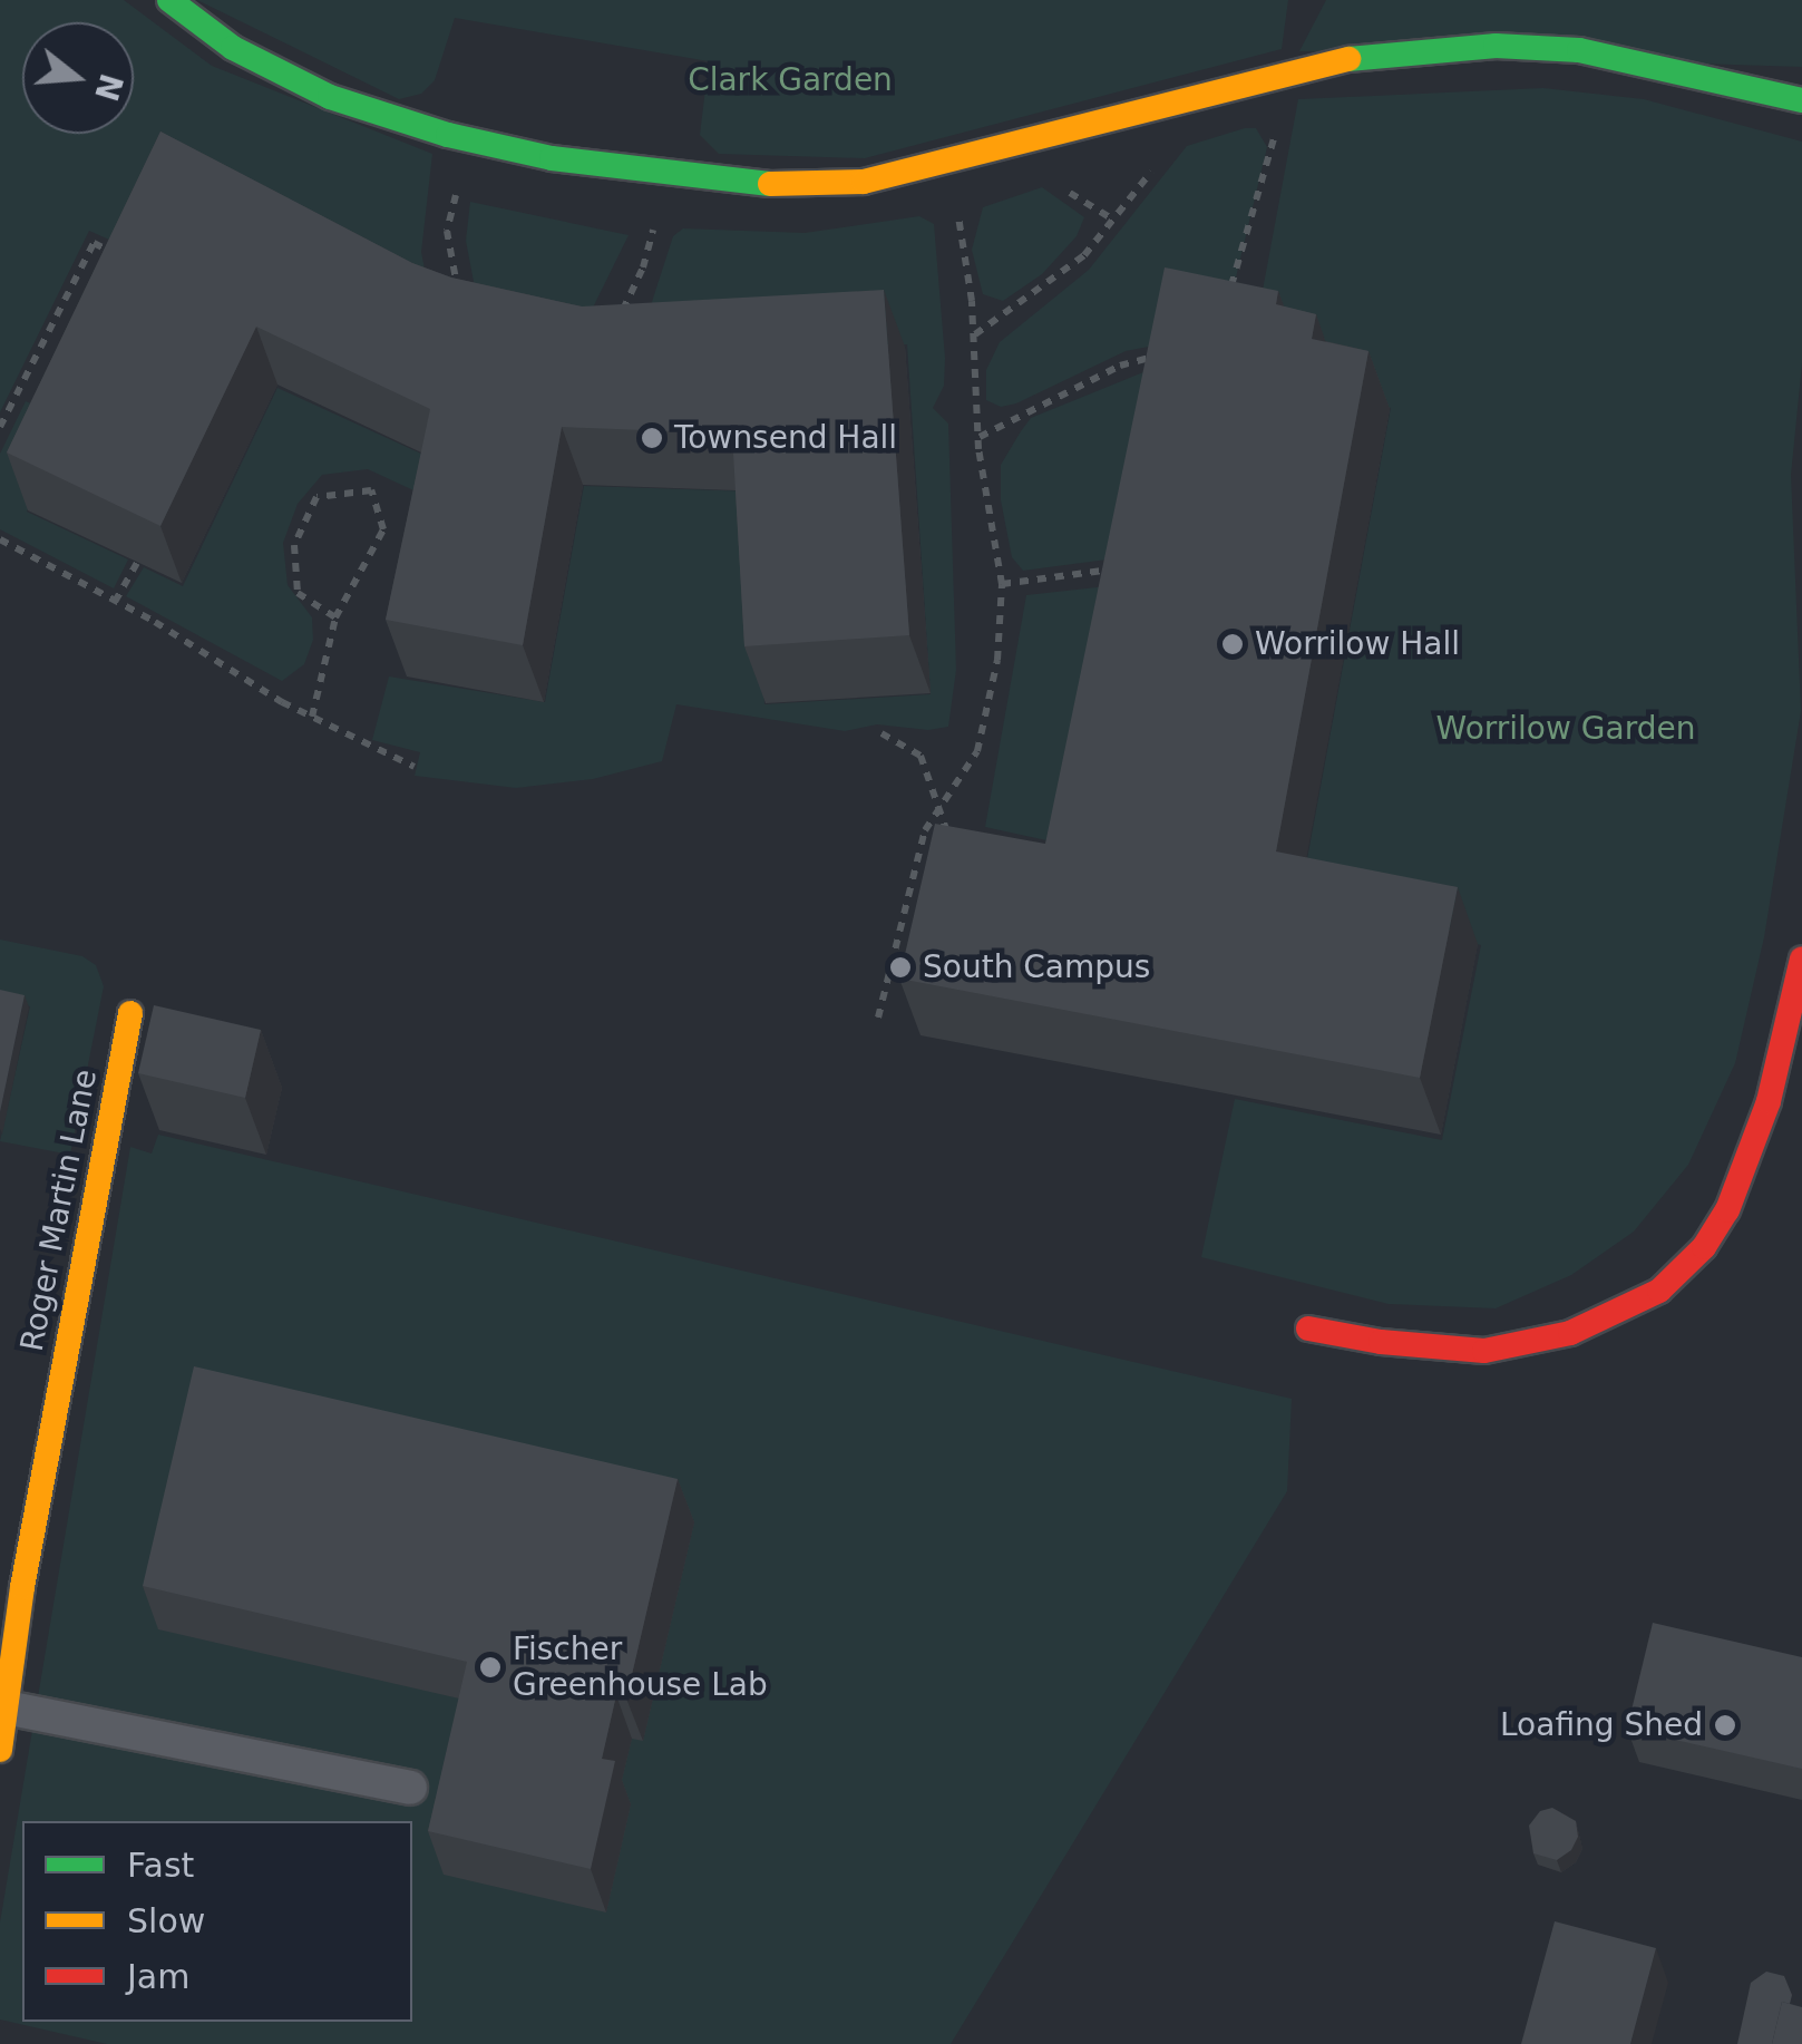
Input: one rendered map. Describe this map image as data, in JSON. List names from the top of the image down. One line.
{"streets":{"street":["Roger Martin Lane"]},"parks":["Clark Garden","Worrilow Garden"],"places":["Townsend Hall","Worrilow Hall","South Campus","Fischer Greenhouse Lab","Loafing Shed"],"legend":["Fast","Slow","Jam"],"north":"right"}
